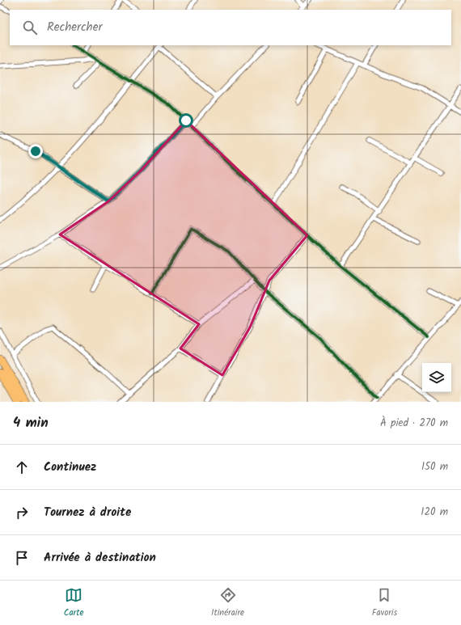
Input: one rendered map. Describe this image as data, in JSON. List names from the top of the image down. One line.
{"page":{"search":"Rechercher","heading":["4 min","À pied · 270 m"],"list":[["Continuez","150 m"],["Tournez à droite","120 m"],"Arrivée à destination"],"nav":["Carte","Itinéraire","Favoris"]}}
